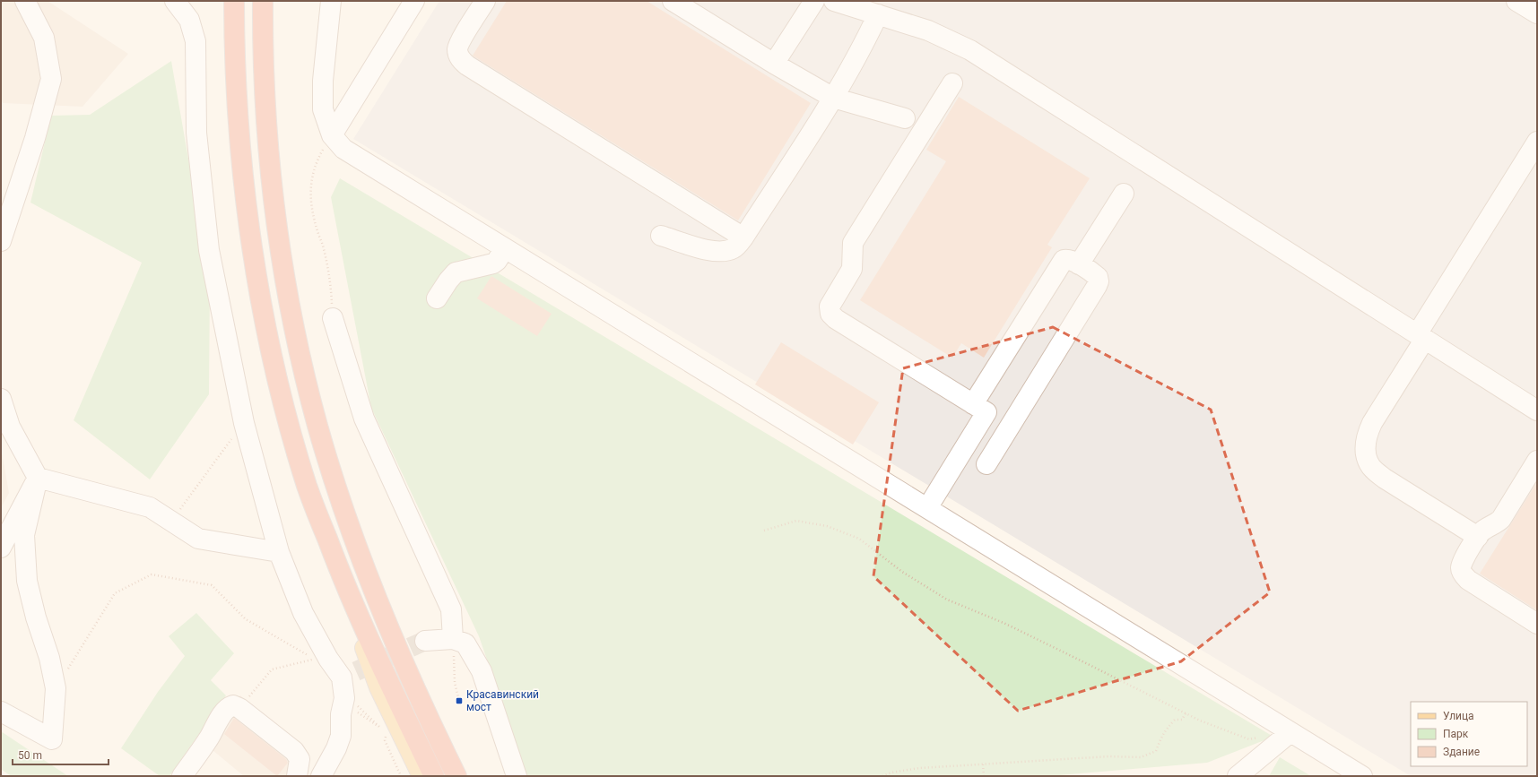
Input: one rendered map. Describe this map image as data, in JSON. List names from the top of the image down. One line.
{"places":{"transit":["Красавинский мост"]},"legend":["Улица","Парк","Здание"],"scale_bar":"50 m"}
